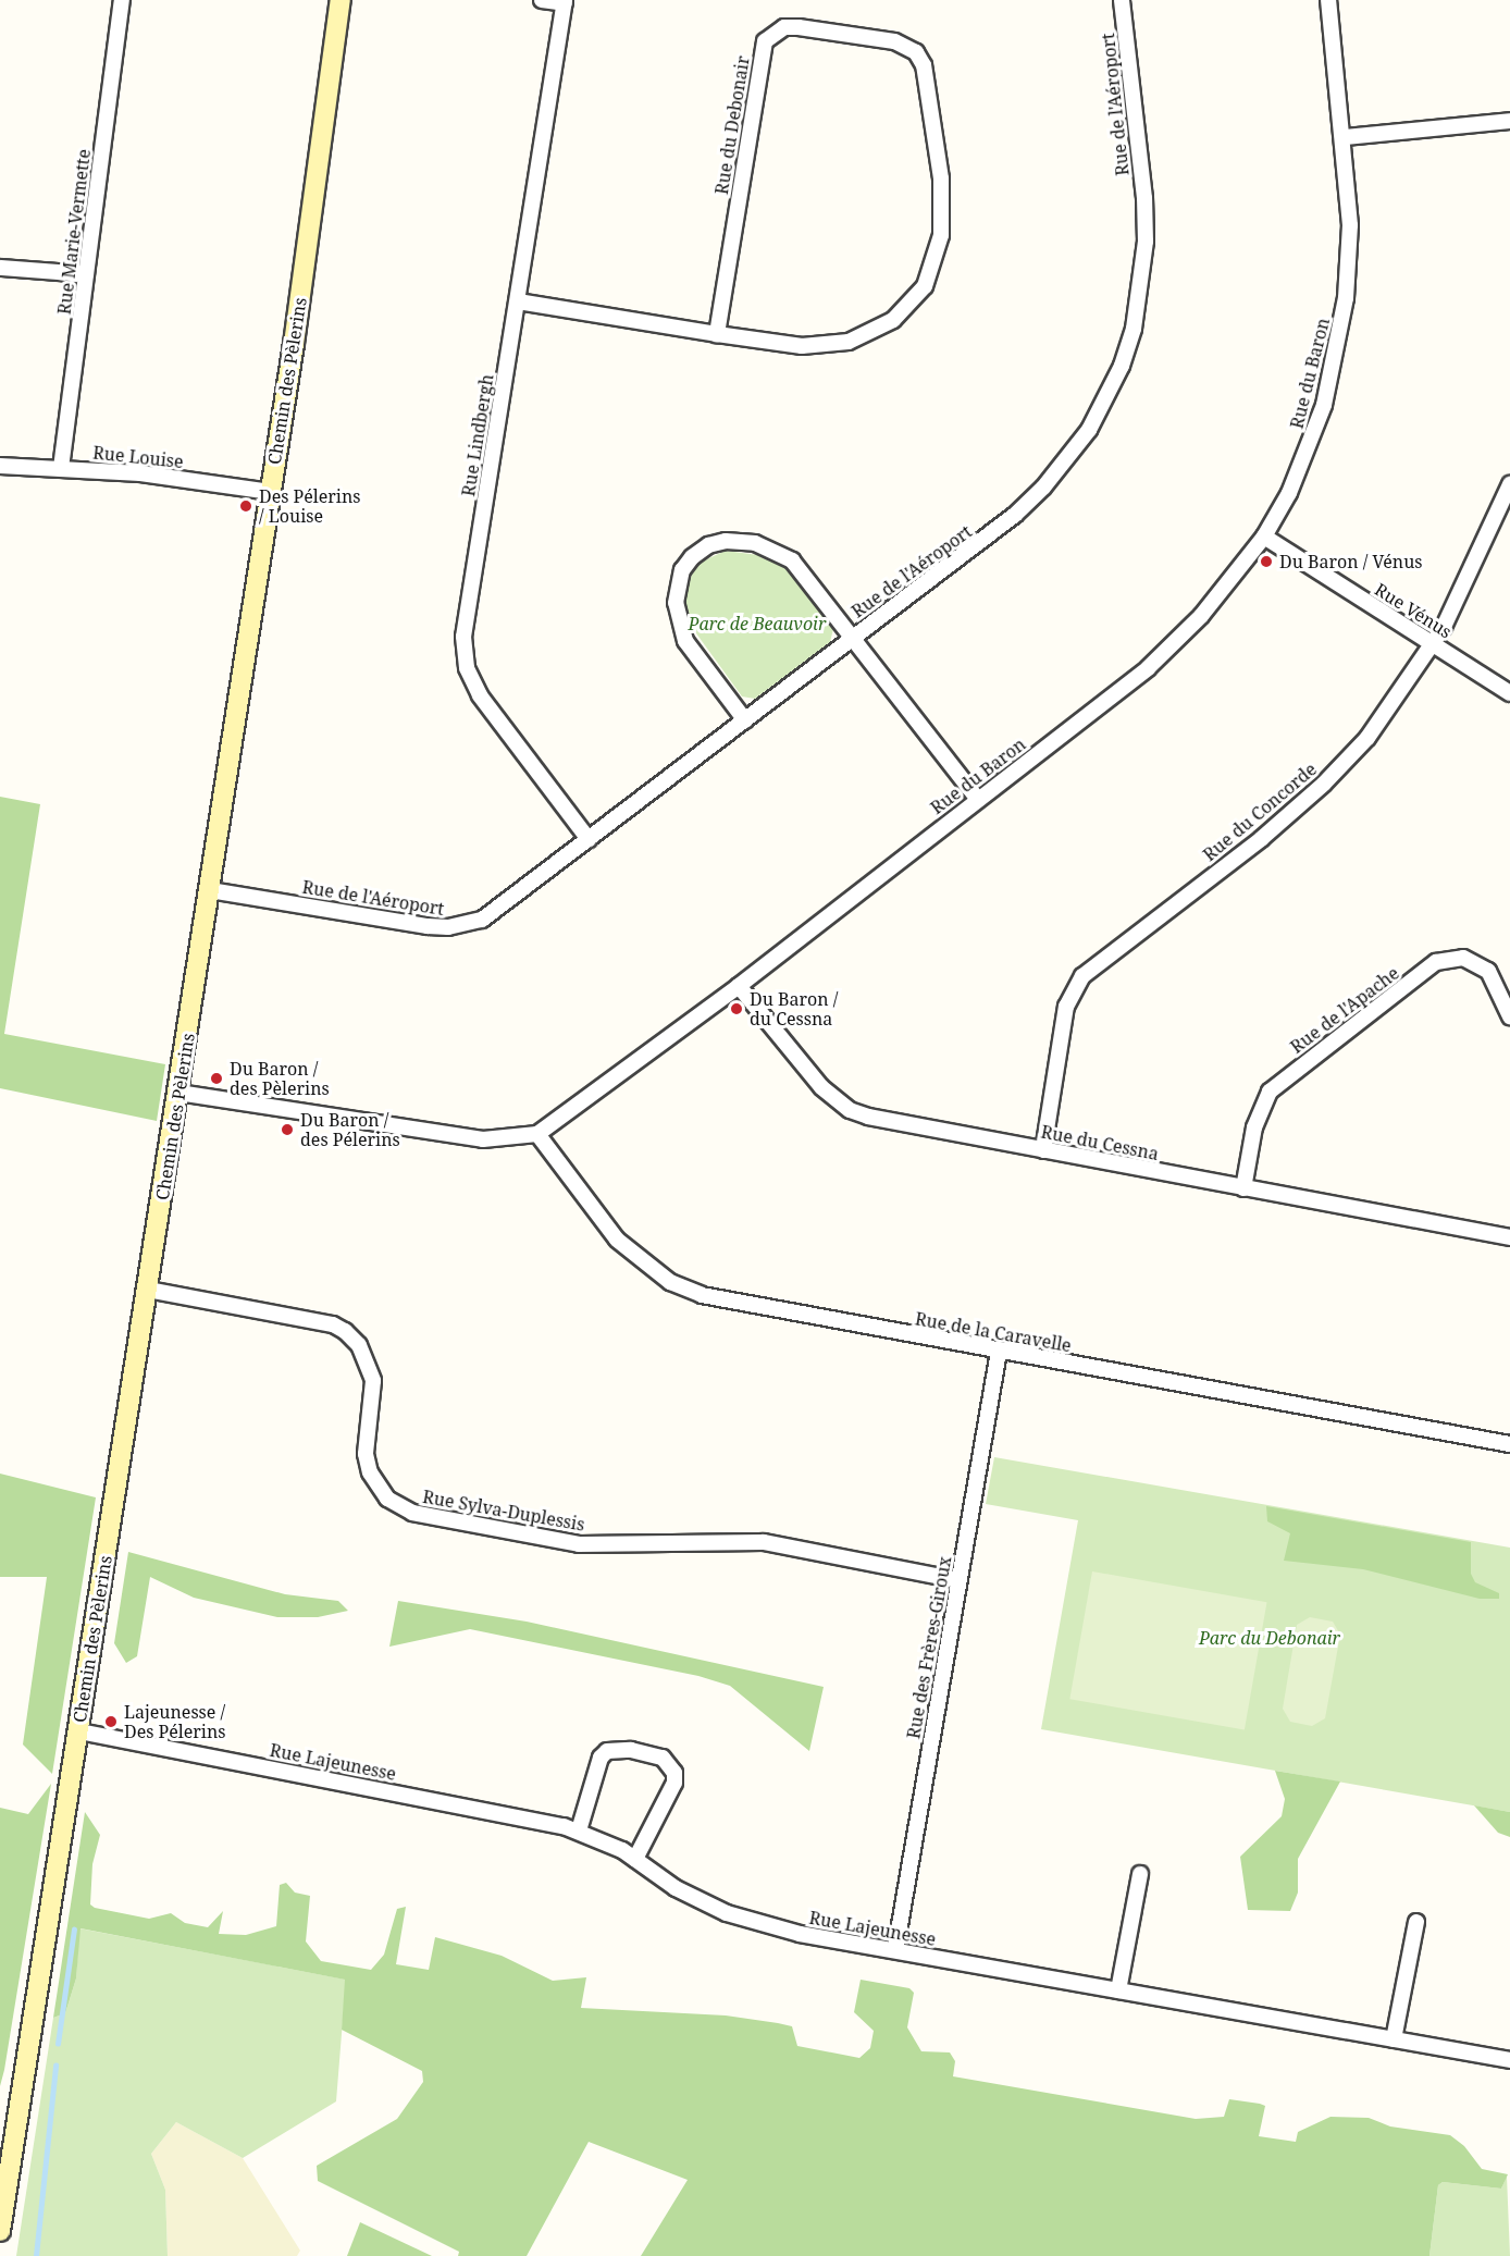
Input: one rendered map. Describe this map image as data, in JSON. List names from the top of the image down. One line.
{"streets":{"street":["Rue de l'Aéroport","Rue du Debonair","Rue Marie-Vermette","Rue du Baron","Chemin des Pèlerins","Rue Lindbergh","Rue Louise","Rue Vénus","Rue du Concorde","Rue de l'Apache","Rue du Cessna","Rue de la Caravelle","Rue Sylva-Duplessis","Rue des Frères-Giroux","Rue Lajeunesse"]},"crossings":[["Rue de l'Aéroport","Chemin des Pèlerins"],["Rue de l'Aéroport","Rue Lindbergh"],["Rue du Debonair","Rue Lindbergh"],["Rue Marie-Vermette","Rue Louise"],["Rue du Baron","Chemin des Pèlerins"],["Rue du Baron","Rue Vénus"],["Rue du Baron","Rue du Cessna"],["Rue du Baron","Rue de la Caravelle"],["Chemin des Pèlerins","Rue Louise"],["Chemin des Pèlerins","Rue Sylva-Duplessis"],["Chemin des Pèlerins","Rue Lajeunesse"],["Rue Vénus","Rue du Concorde"],["Rue du Concorde","Rue du Cessna"],["Rue de l'Apache","Rue du Cessna"],["Rue de la Caravelle","Rue des Frères-Giroux"],["Rue Sylva-Duplessis","Rue des Frères-Giroux"],["Rue des Frères-Giroux","Rue Lajeunesse"]],"parks":["Parc de Beauvoir","Parc du Debonair"],"places":["Des Pélerins / Louise","Du Baron / Vénus","Du Baron / du Cessna","Du Baron / des Pèlerins","Du Baron / des Pélerins","Lajeunesse / Des Pélerins"]}
